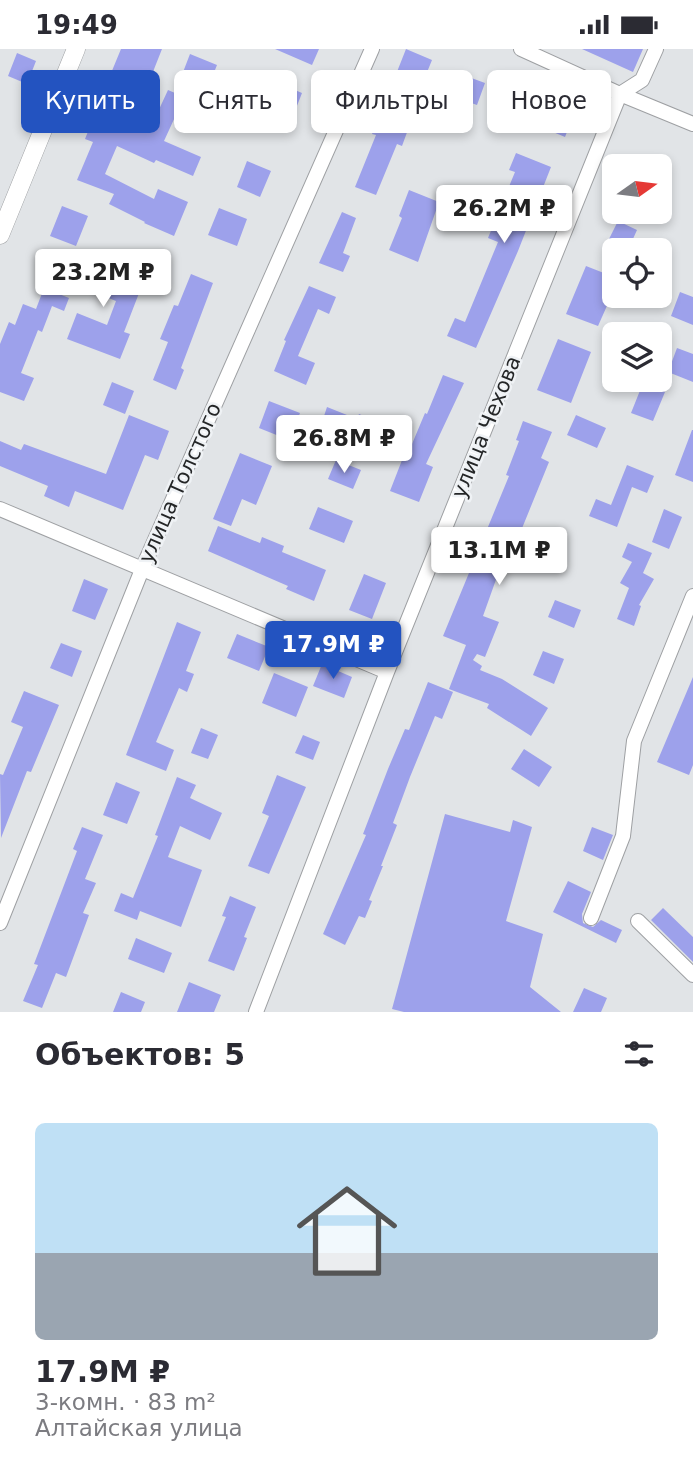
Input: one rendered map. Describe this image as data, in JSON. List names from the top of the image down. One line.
{"streets":{"street":["улица Чехова","улица Толстого"]},"north":"right","page":{"status":"19:49","chip":["Купить","Снять","Фильтры","Новое"],"price":["26.2M ₽","23.2M ₽","26.8M ₽","13.1M ₽","17.9M ₽"],"heading":"Объектов: 5","list":[{"name":"17.9M ₽","note":"3-комн. · 83 m² · Алтайская улица"}]}}
